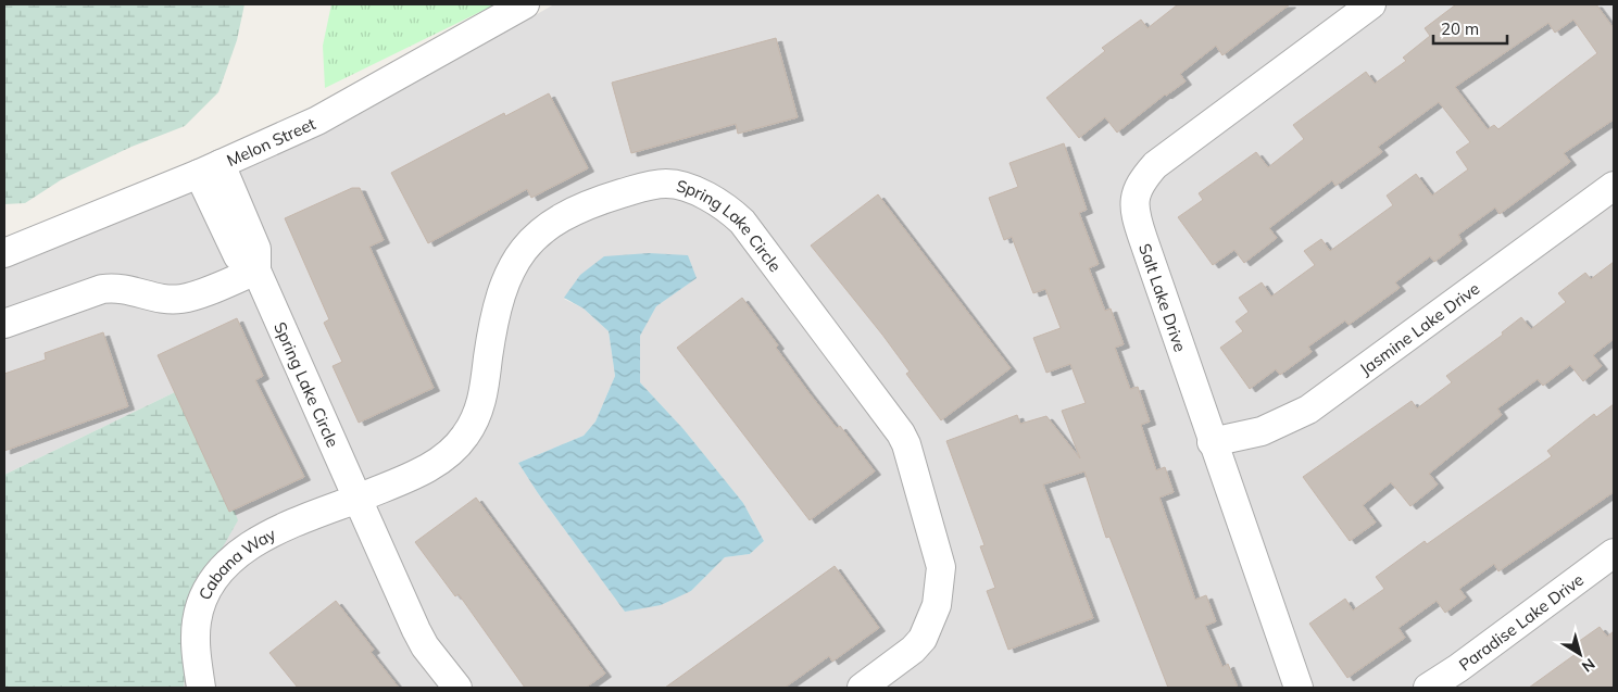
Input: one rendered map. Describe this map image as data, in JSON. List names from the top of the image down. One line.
{"streets":{"street":["Melon Street","Spring Lake Circle","Salt Lake Drive","Jasmine Lake Drive","Cabana Way","Paradise Lake Drive"]},"crossings":[["Melon Street","Spring Lake Circle"],["Spring Lake Circle","Cabana Way"],["Salt Lake Drive","Jasmine Lake Drive"]],"scale_bar":"20 m","north":"bottom right"}
